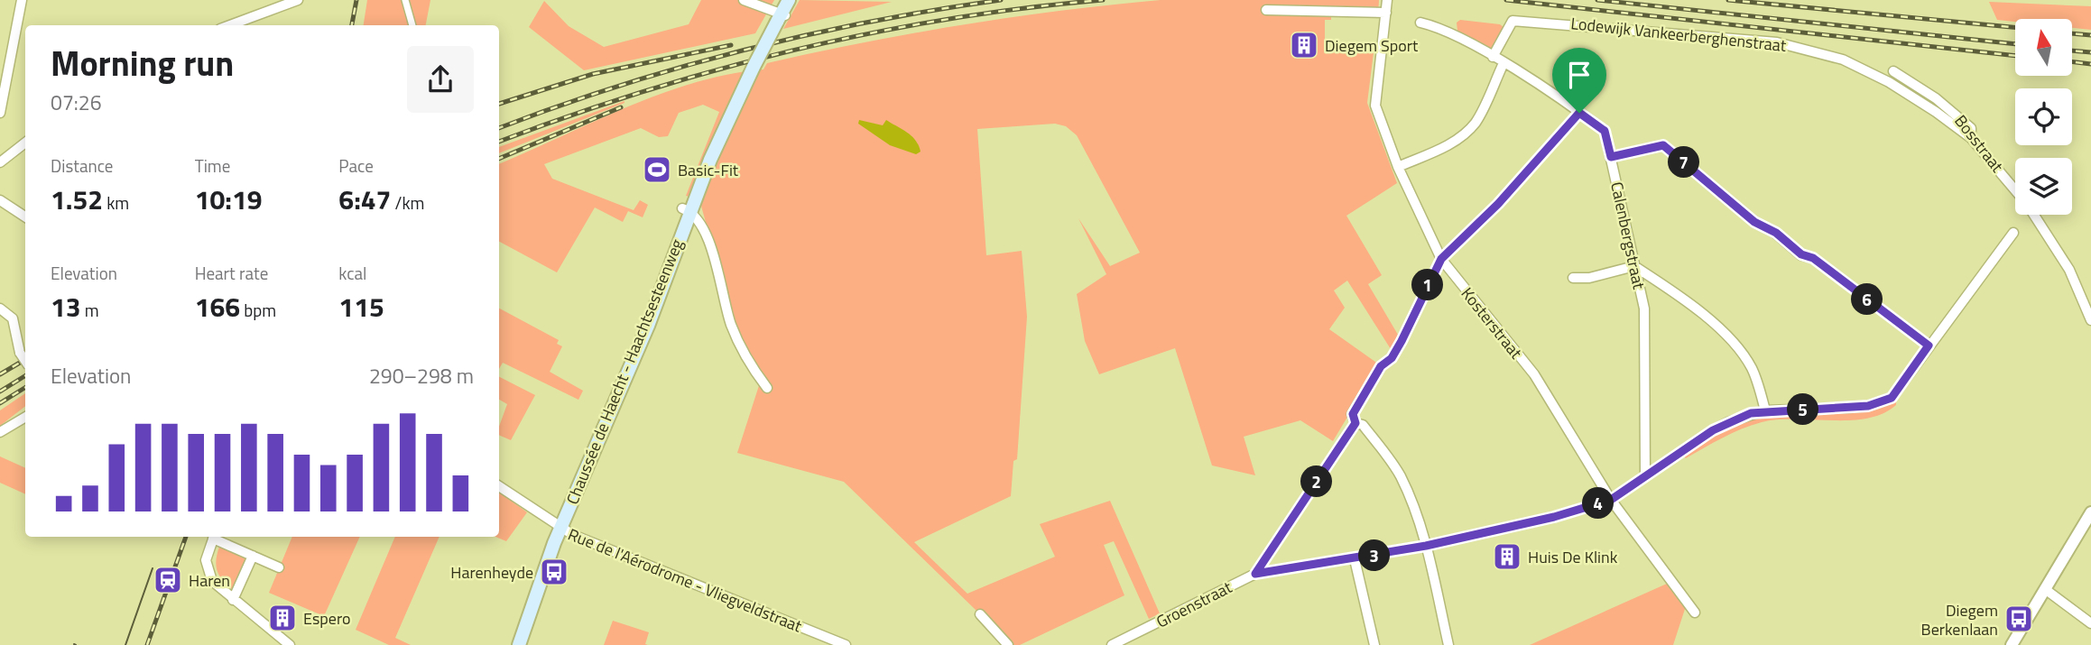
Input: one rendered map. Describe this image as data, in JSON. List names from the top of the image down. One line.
{"streets":{"main road":["Chaussée de Haecht - Haachtsesteenweg"],"street":["Lodewijk Vankeerberghenstraat","Bosstraat","Calenbergstraat","Kosterstraat","Rue de l'Aérodrome - Vliegveldstraat","Groenstraat"]},"crossings":[["Lodewijk Vankeerberghenstraat","Bosstraat"],["Lodewijk Vankeerberghenstraat","Calenbergstraat"],["Calenbergstraat","Groenstraat"],["Kosterstraat","Groenstraat"],["Chaussée de Haecht - Haachtsesteenweg","Rue de l'Aérodrome - Vliegveldstraat"]],"places":{"building":["Diegem Sport","Huis De Klink","Espero"],"sports":["Basic-Fit"],"bus stop":["Harenheyde","Diegem Berkenlaan"],"station":["Haren"]},"north":"top","page":{"heading":["Morning run","07:26"],"stats":[["Distance","1.52 km"],["Time","10:19"],["Pace","6:47 /km"],["Elevation","13 m"],["Heart rate","166 bpm"],["kcal","115"]],"pins":["7","1","6","5","2","4","3"],"chart":["Elevation","290–298 m"]}}
